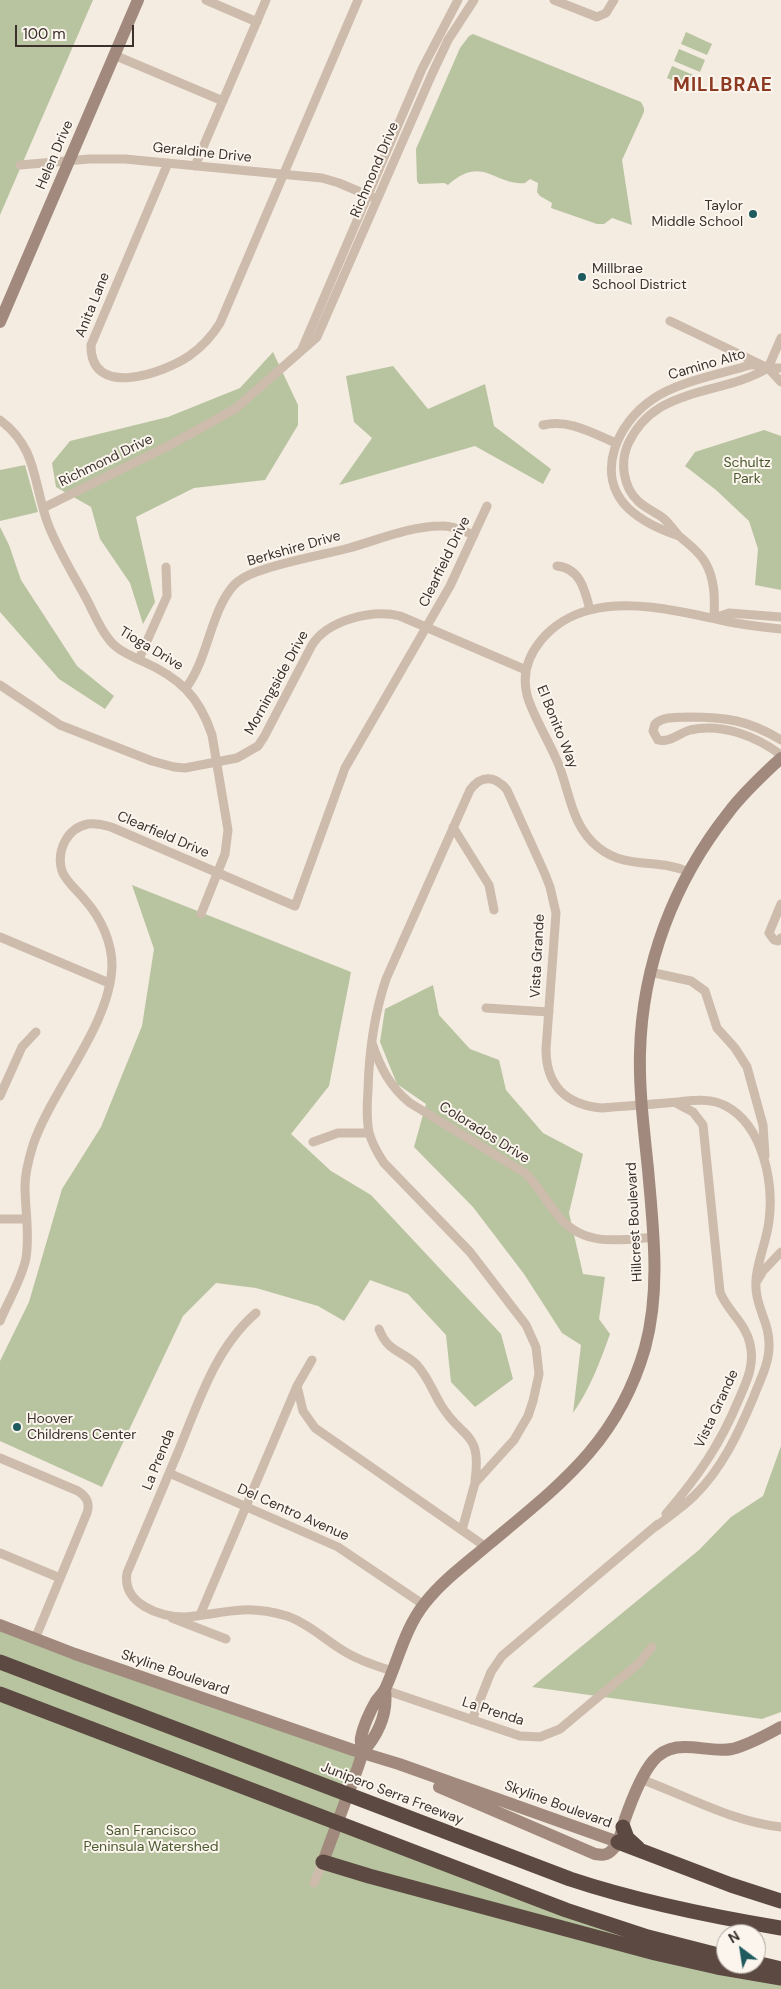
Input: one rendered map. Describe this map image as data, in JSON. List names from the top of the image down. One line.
{"streets":{"highway":["Junipero Serra Freeway"],"street":["Geraldine Drive","Helen Drive","Richmond Drive","Anita Lane","Camino Alto","Berkshire Drive","Clearfield Drive","Tioga Drive","Morningside Drive","El Bonito Way","Vista Grande","Colorados Drive","Hillcrest Boulevard","La Prenda","Del Centro Avenue","Skyline Boulevard"]},"crossings":[["Geraldine Drive","Helen Drive"],["Geraldine Drive","Richmond Drive"],["Geraldine Drive","Anita Lane"],["Richmond Drive","Tioga Drive"],["Camino Alto","El Bonito Way"],["Berkshire Drive","Clearfield Drive"],["Berkshire Drive","Tioga Drive"],["Clearfield Drive","Tioga Drive"],["Clearfield Drive","Morningside Drive"],["Tioga Drive","Morningside Drive"],["Morningside Drive","El Bonito Way"],["El Bonito Way","Hillcrest Boulevard"],["Vista Grande","Colorados Drive"],["Vista Grande","Hillcrest Boulevard"],["Vista Grande","La Prenda"],["Colorados Drive","Hillcrest Boulevard"],["Hillcrest Boulevard","La Prenda"],["Hillcrest Boulevard","Del Centro Avenue"],["Hillcrest Boulevard","Skyline Boulevard"],["La Prenda","Del Centro Avenue"]],"districts":["MILLBRAE"],"parks":["Schultz Park","San Francisco Peninsula Watershed"],"places":["Taylor Middle School","Millbrae School District","Hoover Childrens Center"],"scale_bar":"100 m","north":"top left"}
